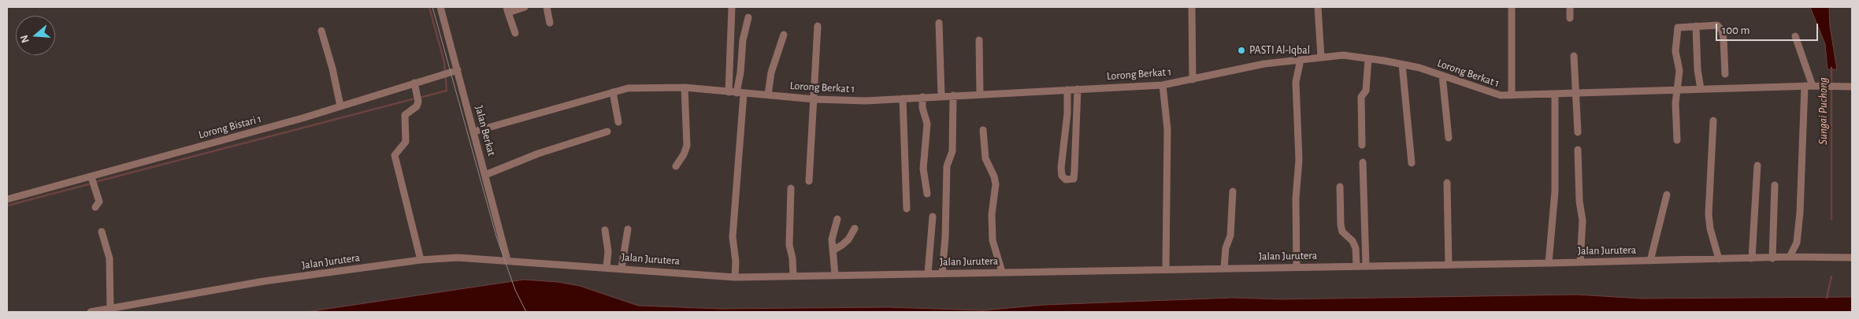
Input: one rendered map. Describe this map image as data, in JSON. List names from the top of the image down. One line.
{"streets":{"street":["Lorong Berkat 1","Lorong Bistari 1","Jalan Berkat","Jalan Jurutera"]},"crossings":[["Lorong Berkat 1","Jalan Berkat"],["Lorong Bistari 1","Jalan Berkat"],["Jalan Berkat","Jalan Jurutera"]],"water":["Sungai Puchong"],"places":["PASTI Al-Iqbal"],"scale_bar":"100 m","north":"left"}
